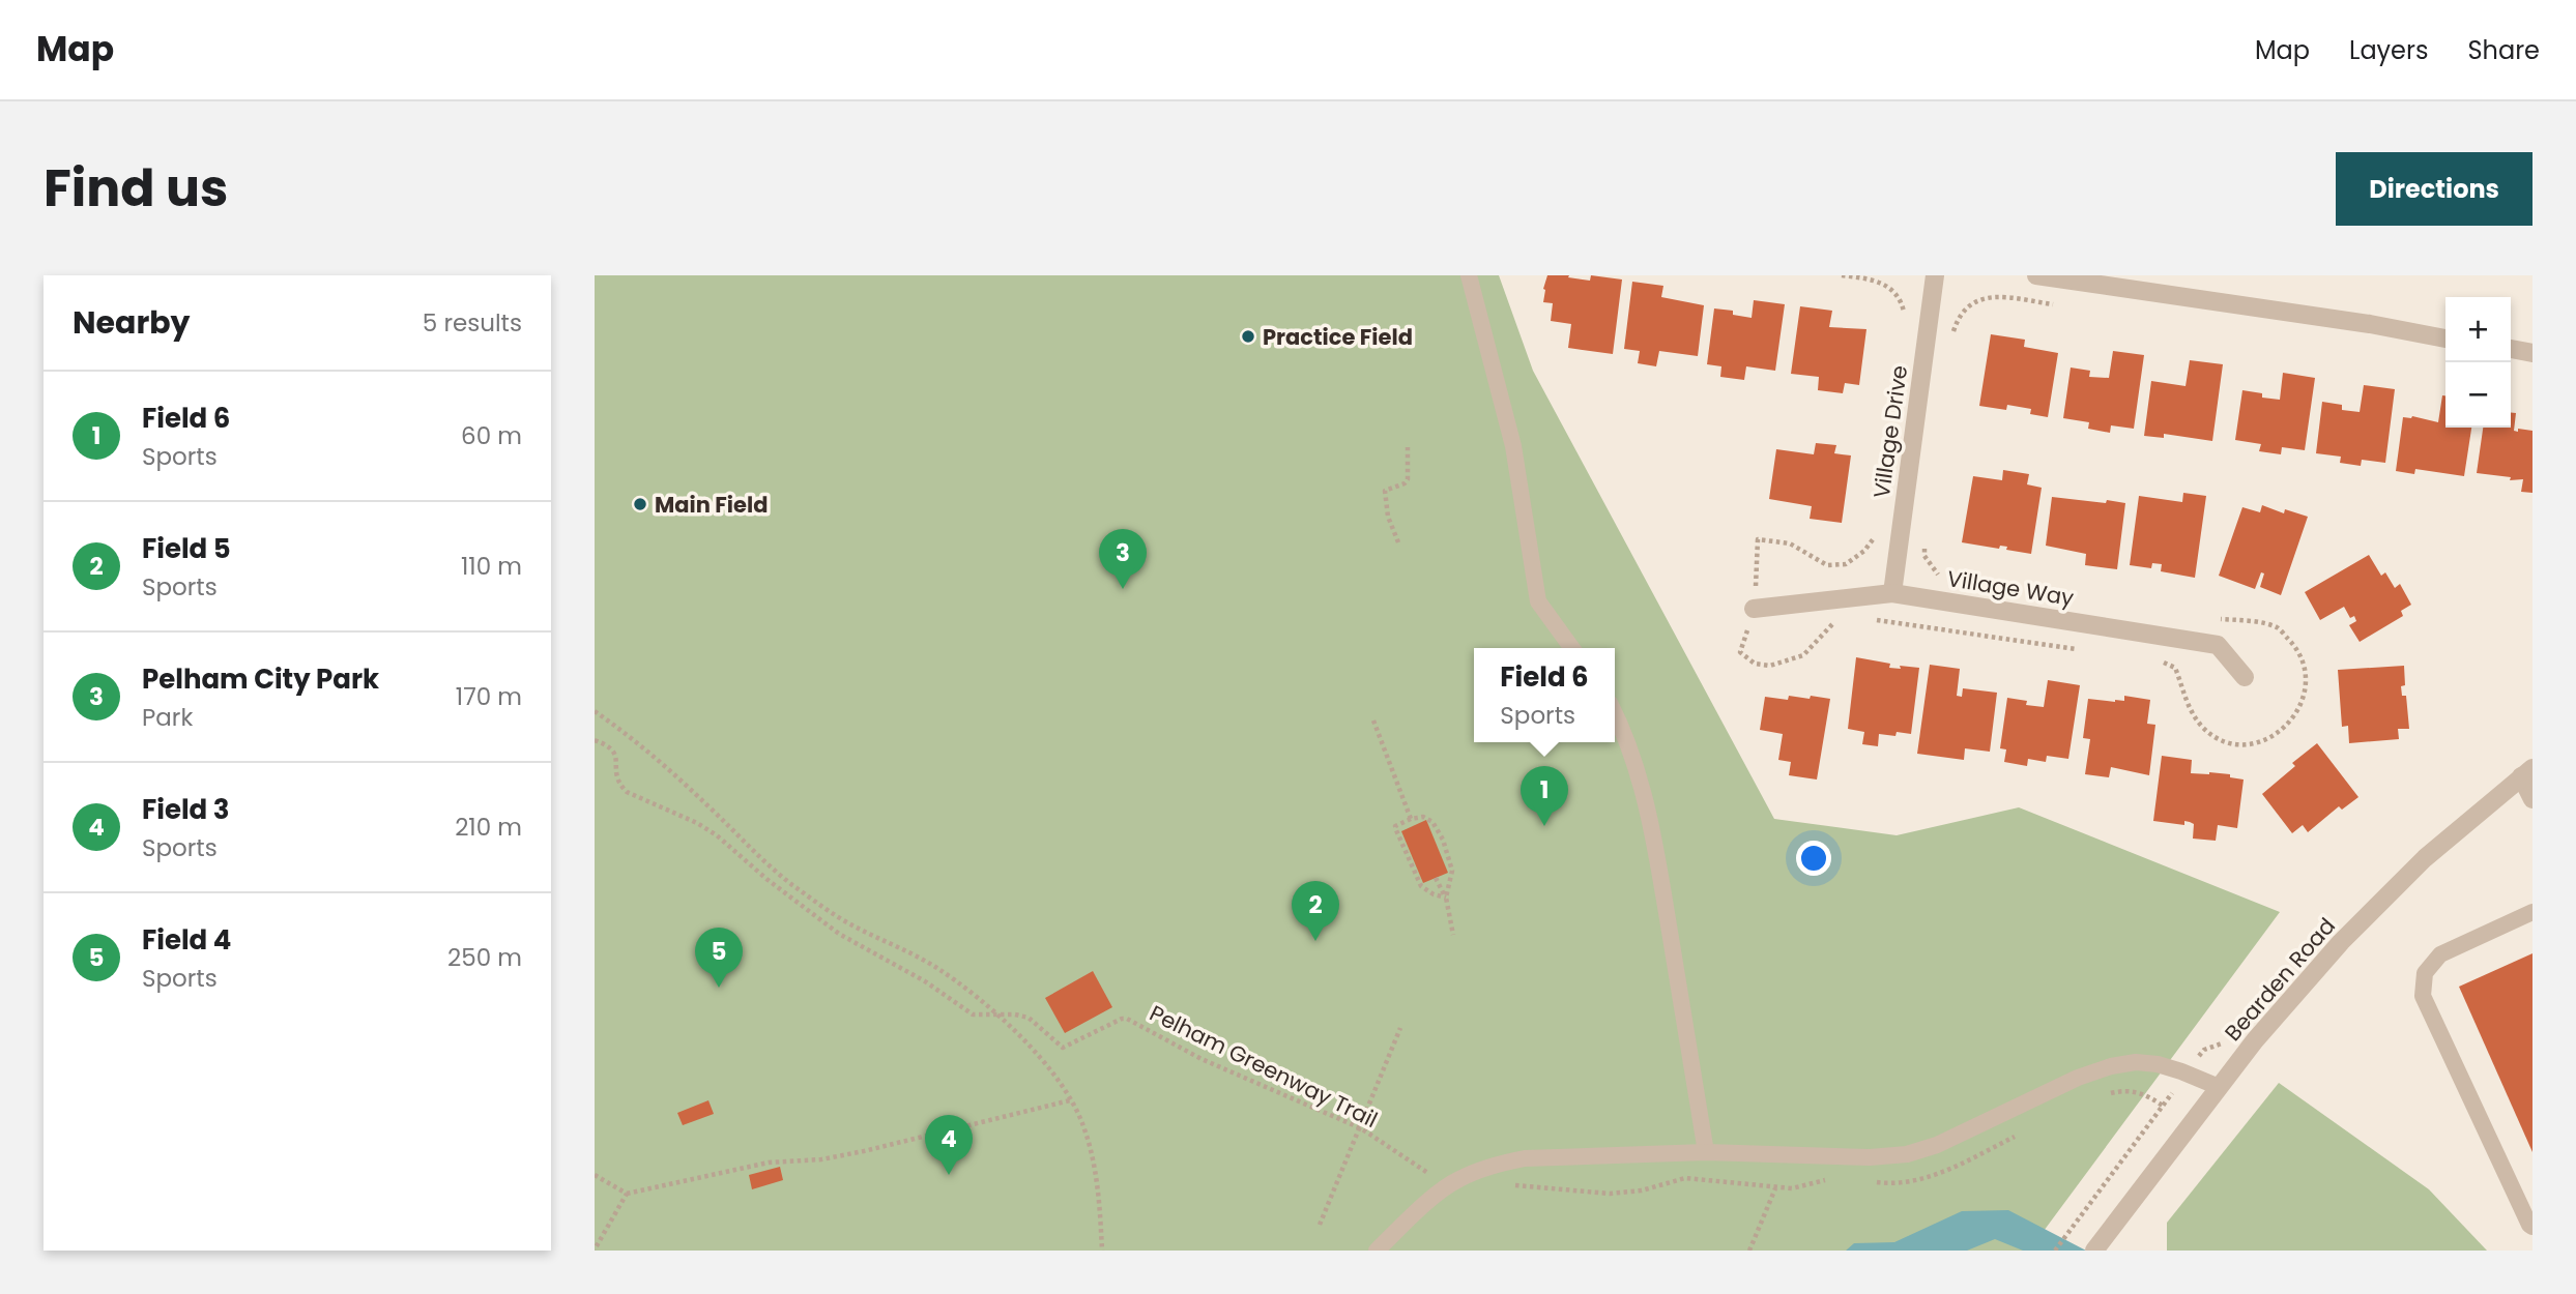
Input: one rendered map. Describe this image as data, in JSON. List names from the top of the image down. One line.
{"streets":{"street":["Village Drive","Village Way","Bearden Road"],"path":["Pelham Greenway Trail"]},"crossings":[["Village Drive","Village Way"]],"places":["Practice Field","Main Field"],"page":{"header":"Map","nav":["Map","Layers","Share"],"title":"Find us","buttons":"Directions","heading":["Nearby","5 results"],"map_buttons":["+","−"],"list":[{"mark":"1","name":"Field 6","note":"Sports","value":"60 m"},{"mark":"2","name":"Field 5","note":"Sports","value":"110 m"},{"mark":"3","name":"Pelham City Park","note":"Park","value":"170 m"},{"mark":"4","name":"Field 3","note":"Sports","value":"210 m"},{"mark":"5","name":"Field 4","note":"Sports","value":"250 m"}],"pins":["3","1","2","5","4"],"popup":["Field 6","Sports"]}}
